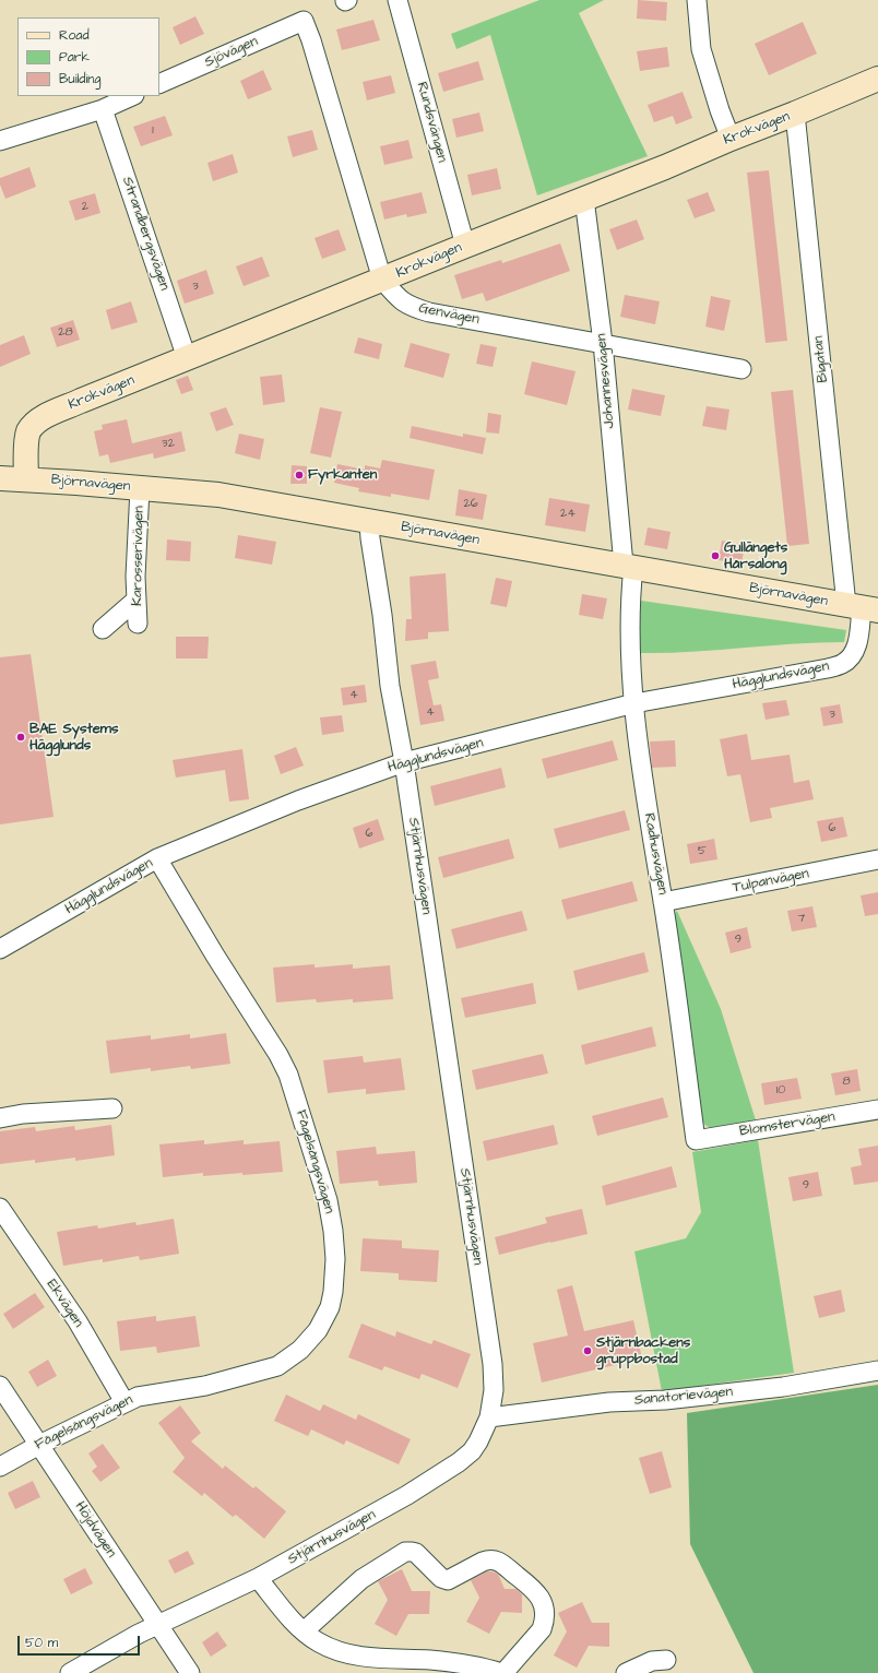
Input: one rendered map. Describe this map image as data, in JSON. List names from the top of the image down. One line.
{"streets":{"street":["Sjövägen","Rundsvängen","Krokvägen","Strandbergsvägen","Genvägen","Bigatan","Johannesvägen","Björnavägen","Karosserivägen","Hägglundsvägen","Radhusvägen","Stjärnhusvägen","Tulpanvägen","Blomstervägen","Fågelsångsvägen","Ekvägen","Sanatorievägen","Höjdvägen"]},"crossings":[["Sjövägen","Genvägen"],["Rundsvängen","Krokvägen"],["Krokvägen","Strandbergsvägen"],["Krokvägen","Genvägen"],["Krokvägen","Bigatan"],["Krokvägen","Johannesvägen"],["Krokvägen","Björnavägen"],["Genvägen","Johannesvägen"],["Bigatan","Björnavägen"],["Bigatan","Hägglundsvägen"],["Johannesvägen","Björnavägen"],["Johannesvägen","Radhusvägen"],["Björnavägen","Karosserivägen"],["Björnavägen","Hägglundsvägen"],["Björnavägen","Radhusvägen"],["Björnavägen","Stjärnhusvägen"],["Hägglundsvägen","Radhusvägen"],["Hägglundsvägen","Stjärnhusvägen"],["Hägglundsvägen","Fågelsångsvägen"],["Radhusvägen","Tulpanvägen"],["Radhusvägen","Blomstervägen"],["Stjärnhusvägen","Sanatorievägen"],["Stjärnhusvägen","Höjdvägen"],["Fågelsångsvägen","Ekvägen"],["Fågelsångsvägen","Höjdvägen"]],"places":["Fyrkanten","Gullängets Hårsalong","BAE Systems Hägglunds","Stjärnbackens gruppbostad"],"house_numbers":["1","2","3","28","32","26","24","4","4","3","6","6","5","7","9","8","10","9"],"legend":["Road","Park","Building"],"scale_bar":"50 m"}
